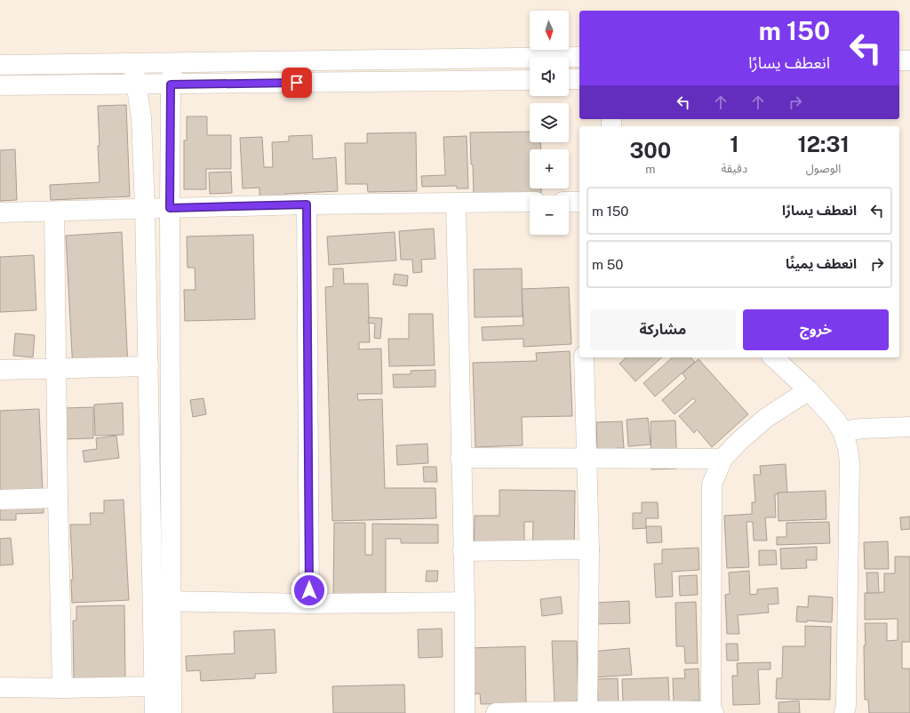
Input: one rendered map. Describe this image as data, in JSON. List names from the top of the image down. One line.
{"north":"bottom","page":{"map_buttons":["+","−"],"turn":["150 m","انعطف يسارًا"],"eta":["12:31","الوصول","1","دقيقة","300","m"],"list":[{"name":"انعطف يسارًا","value":"150 m"},{"name":"انعطف يمينًا","value":"50 m"}],"buttons":["خروج","مشاركة"]}}
